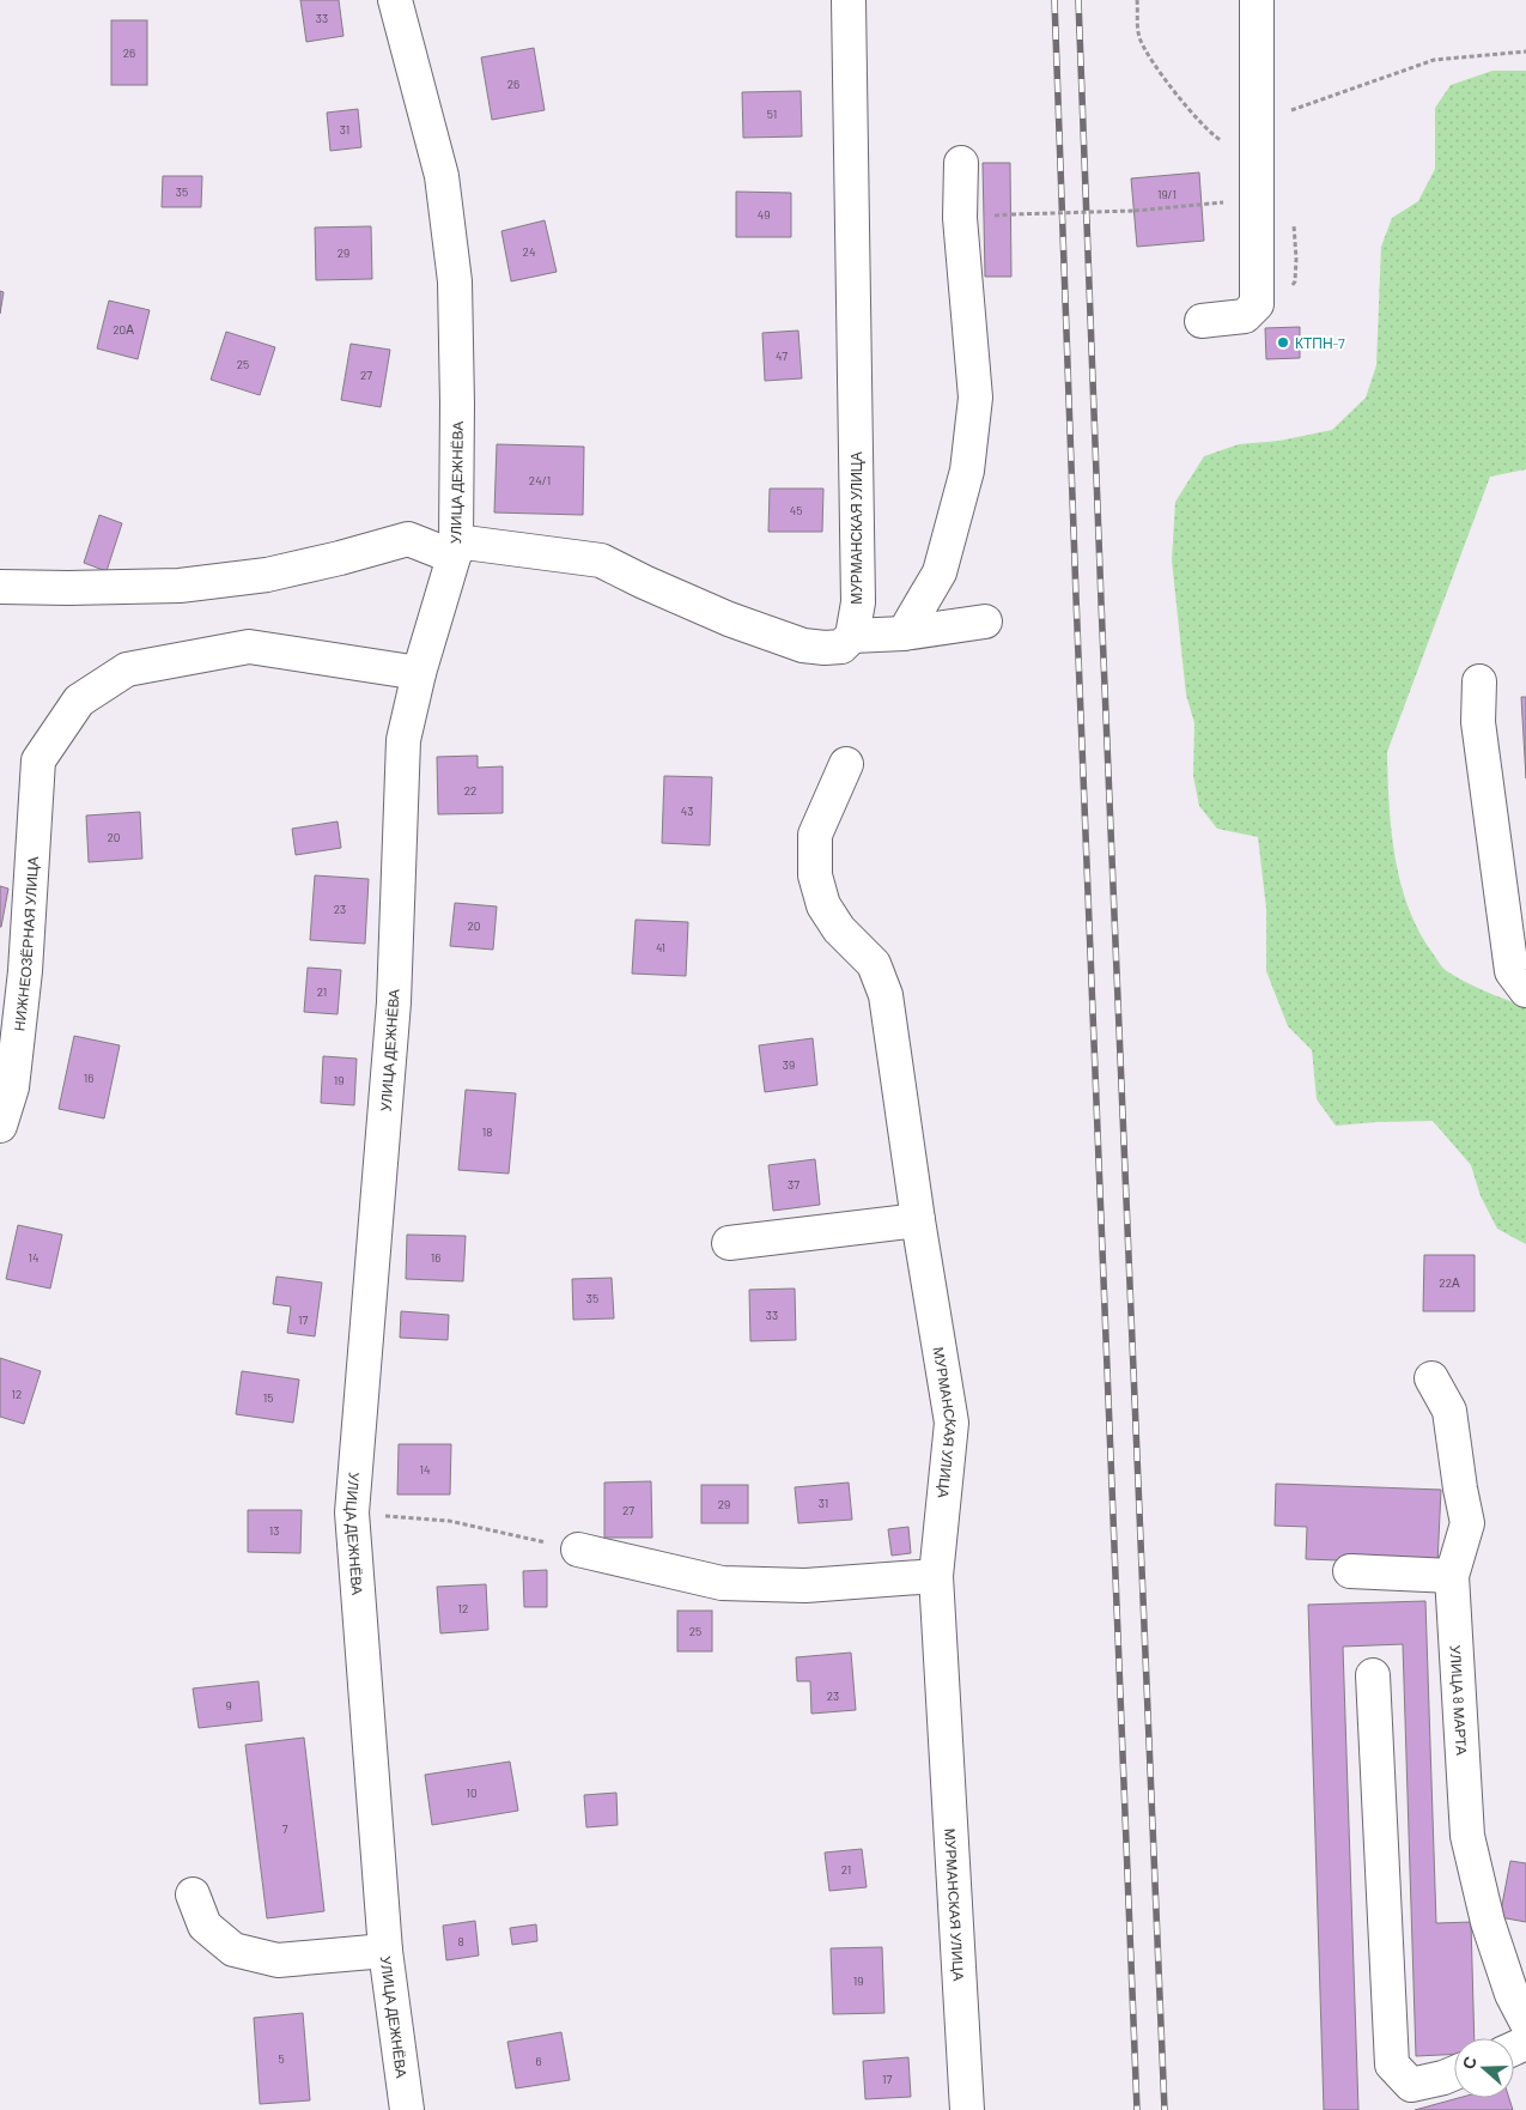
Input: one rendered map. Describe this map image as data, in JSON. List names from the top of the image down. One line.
{"streets":{"street":["УЛИЦА ДЕЖНЁВА","МУРМАНСКАЯ УЛИЦА","НИЖНЕОЗЁРНАЯ УЛИЦА","УЛИЦА 8 МАРТА"]},"crossings":[["УЛИЦА ДЕЖНЁВА","НИЖНЕОЗЁРНАЯ УЛИЦА"]],"places":["КТПН-7"],"house_numbers":["33","26","26","51","31","35","19/1","49","24","29","20А","47","25","27","24/1","45","22","43","20","23","20","41","21","39","16","19","18","37","14","16","22А","35","33","17","12","15","14","31","29","27","13","12","25","23","9","10","7","21","8","19","5","6","17"],"north":"left"}
